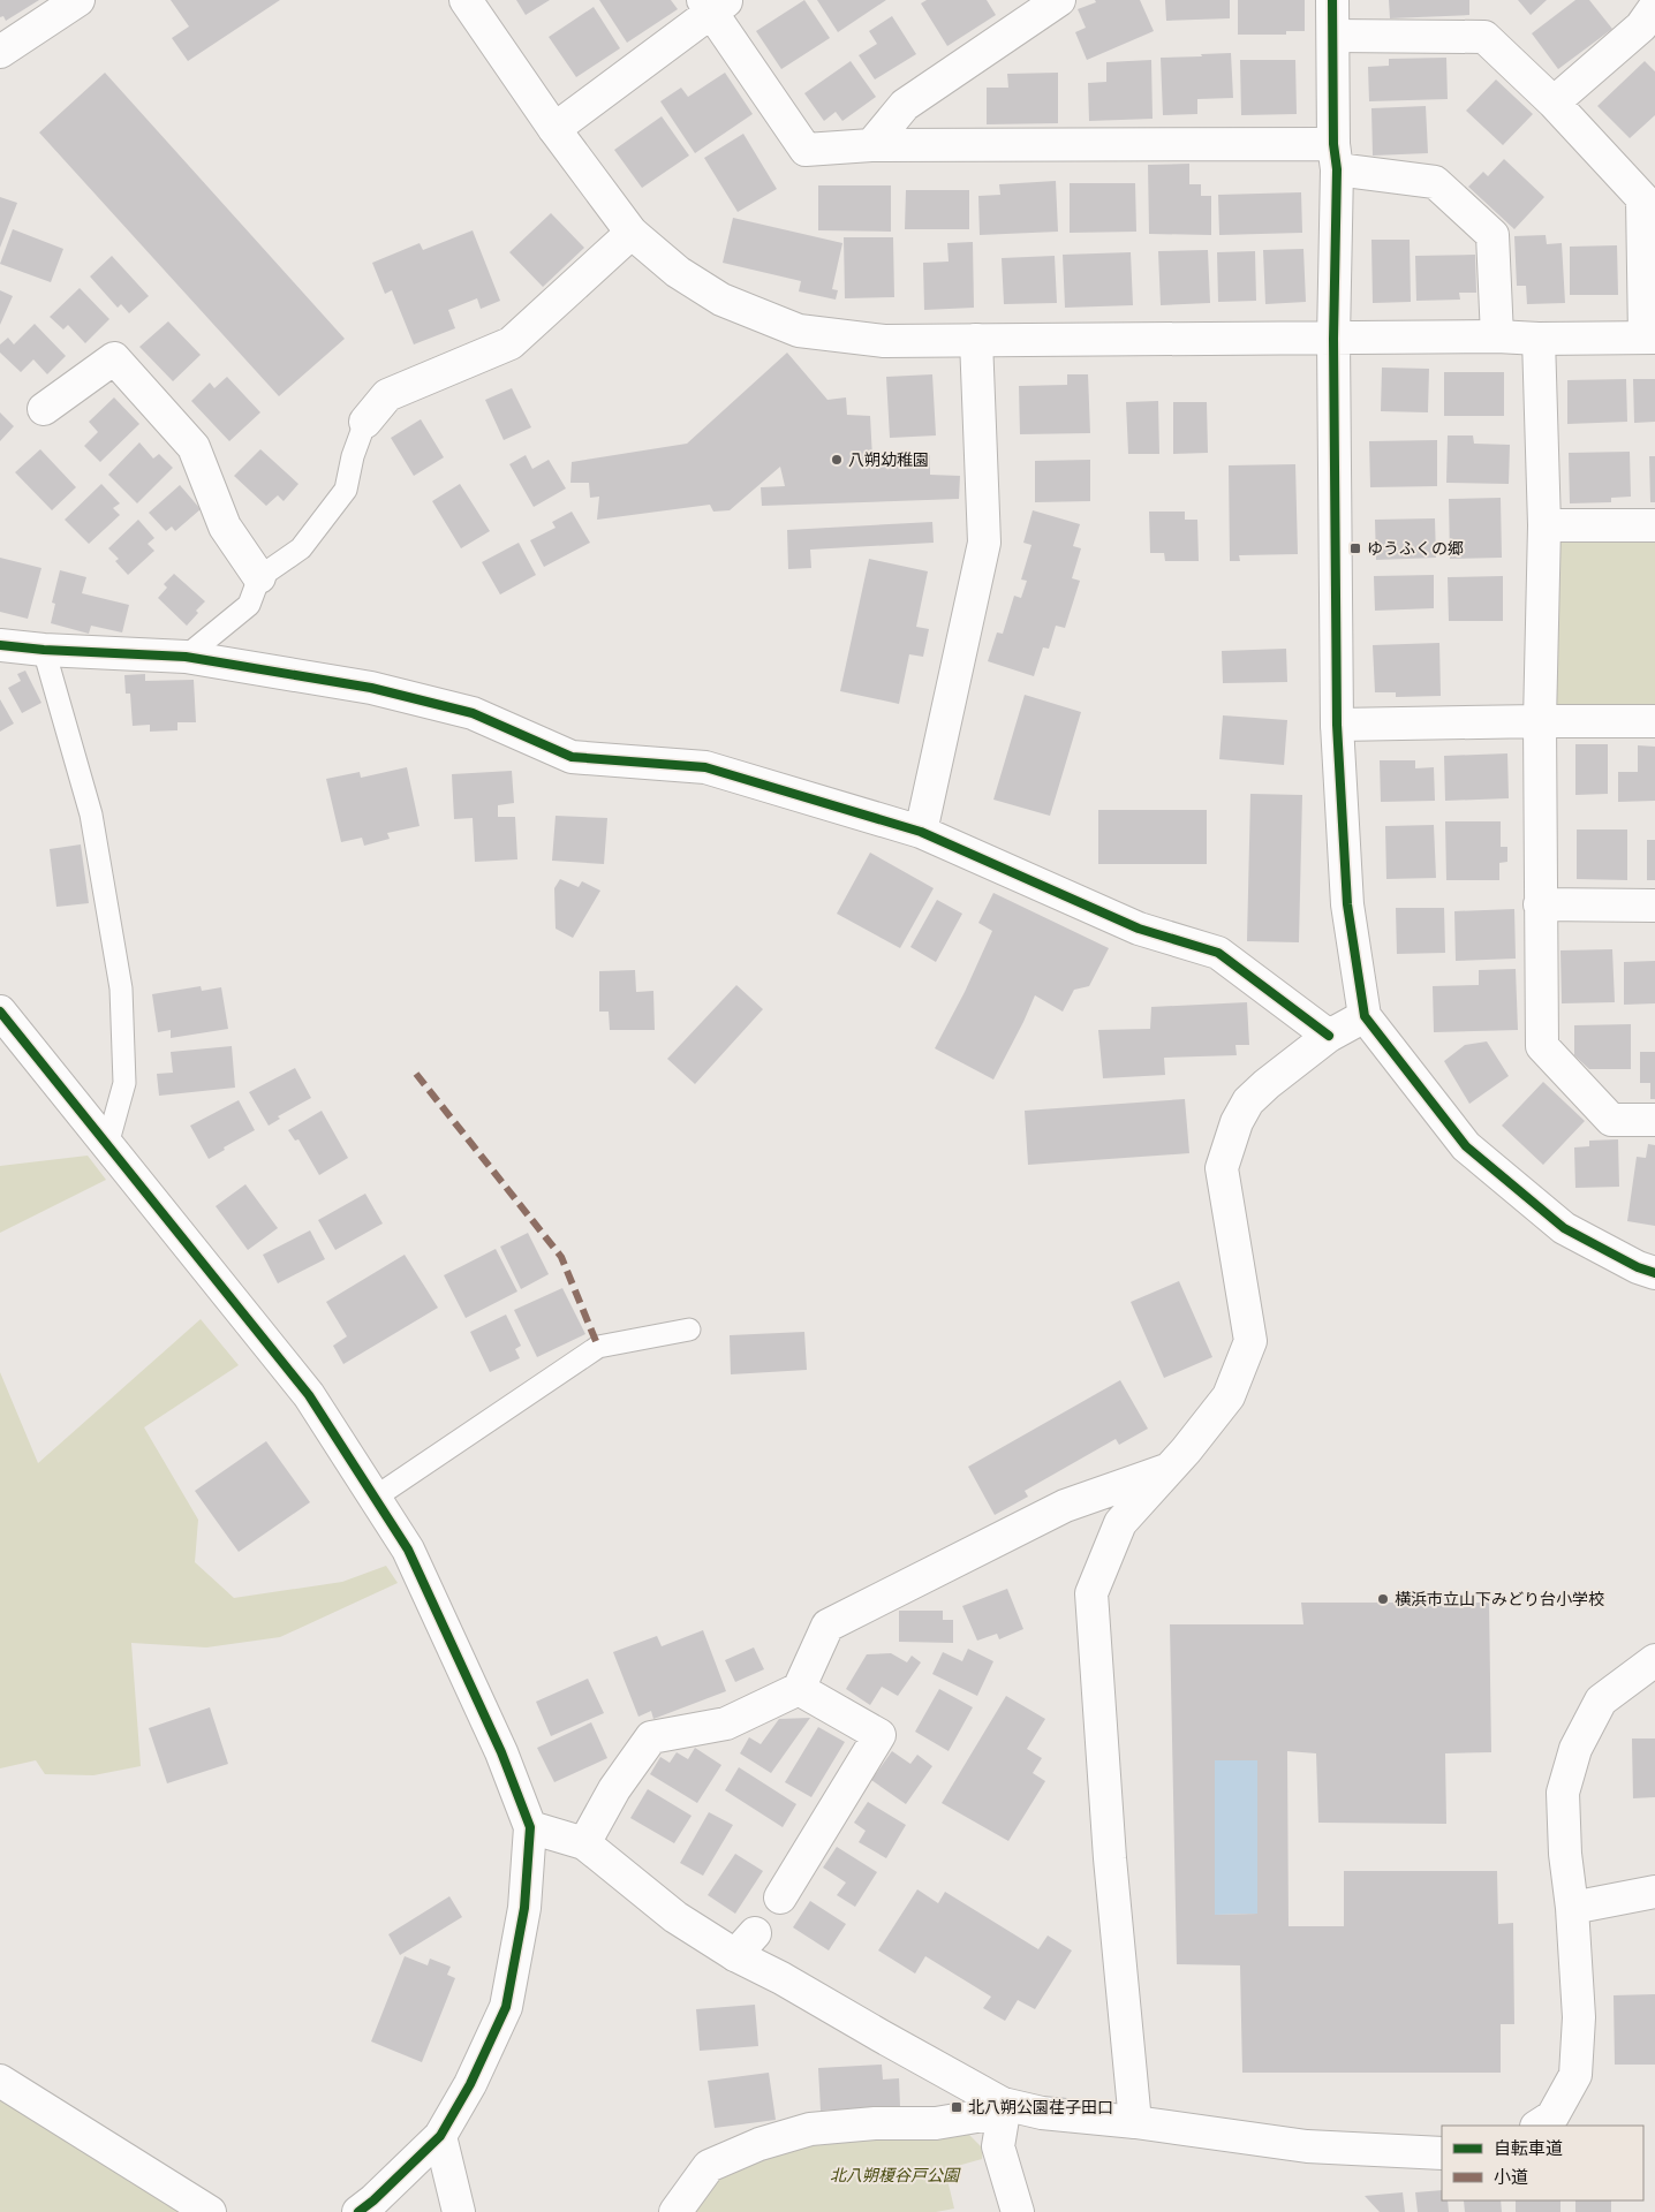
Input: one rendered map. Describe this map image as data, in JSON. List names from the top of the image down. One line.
{"parks":["北八朔榎谷戸公園"],"places":{"other":["八朔幼稚園","横浜市立山下みどり台小学校"],"transit":["ゆうふくの郷","北八朔公園荏子田口"]},"legend":["自転車道","小道"]}
